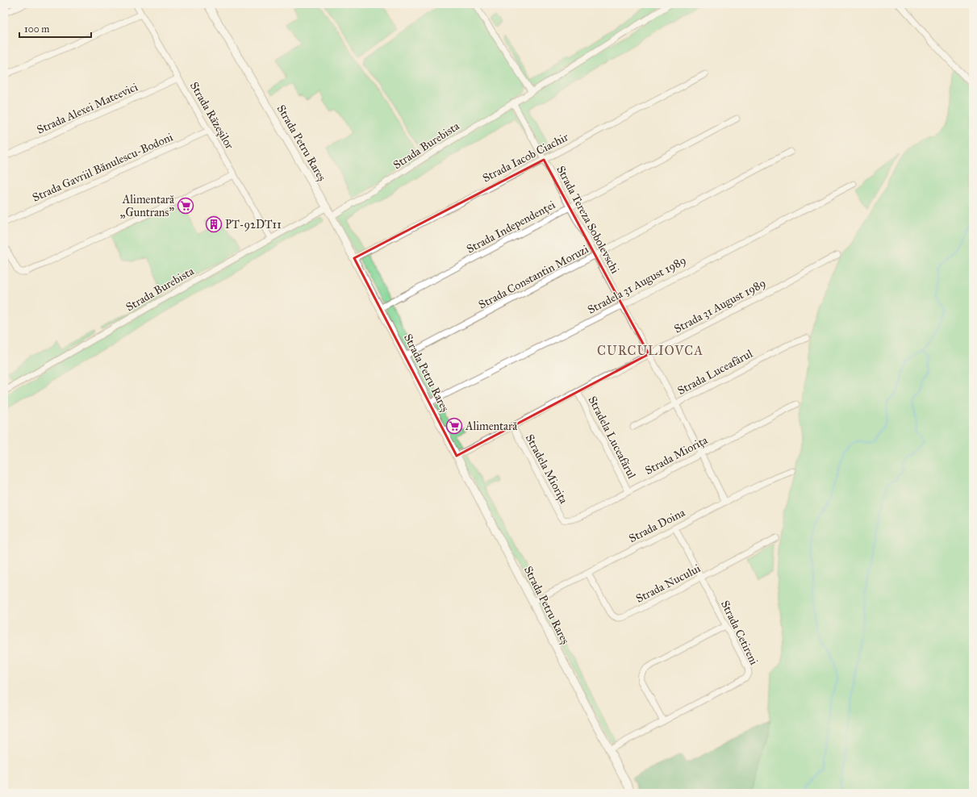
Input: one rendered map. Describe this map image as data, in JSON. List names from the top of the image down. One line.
{"streets":{"main road":["Strada Petru Rareș"],"street":["Strada Alexei Mateevici","Strada Răzeşilor","Strada Burebista","Strada Iacob Ciachir","Strada Gavriil Bănulescu-Bodoni","Strada Tereza Sobolevschi","Strada Independenței","Strada Constantin Moruzi","Stradela 31 August 1989","Strada 31 August 1989","Strada Luceafărul","Stradela Luceafărul","Strada Miorița","Stradela Miorița","Strada Doina","Strada Nucului","Strada Cetireni"]},"crossings":[["Strada Alexei Mateevici","Strada Răzeşilor"],["Strada Răzeşilor","Strada Burebista"],["Strada Răzeşilor","Strada Gavriil Bănulescu-Bodoni"],["Strada Petru Rareș","Strada Burebista"],["Strada Petru Rareș","Strada Iacob Ciachir"],["Strada Petru Rareș","Strada Independenței"],["Strada Petru Rareș","Strada Constantin Moruzi"],["Strada Petru Rareș","Stradela 31 August 1989"],["Strada Petru Rareș","Strada 31 August 1989"],["Strada Petru Rareș","Strada Doina"],["Strada Petru Rareș","Strada Cetireni"],["Strada Burebista","Strada Tereza Sobolevschi"],["Strada Iacob Ciachir","Strada Tereza Sobolevschi"],["Strada Tereza Sobolevschi","Strada Independenței"],["Strada Tereza Sobolevschi","Strada Constantin Moruzi"],["Strada Tereza Sobolevschi","Stradela 31 August 1989"],["Strada Tereza Sobolevschi","Strada 31 August 1989"],["Strada Tereza Sobolevschi","Strada Luceafărul"],["Strada Tereza Sobolevschi","Strada Miorița"],["Strada Tereza Sobolevschi","Strada Doina"],["Strada 31 August 1989","Stradela Luceafărul"],["Strada 31 August 1989","Stradela Miorița"],["Stradela Luceafărul","Strada Miorița"],["Strada Miorița","Stradela Miorița"],["Strada Doina","Strada Nucului"],["Strada Doina","Strada Cetireni"],["Strada Nucului","Strada Cetireni"]],"districts":["CURCULIOVCA"],"places":{"supermarket":["Alimentară „Guntrans”","Alimentară"],"building":["PT-92DT11"]},"scale_bar":"100 m"}
